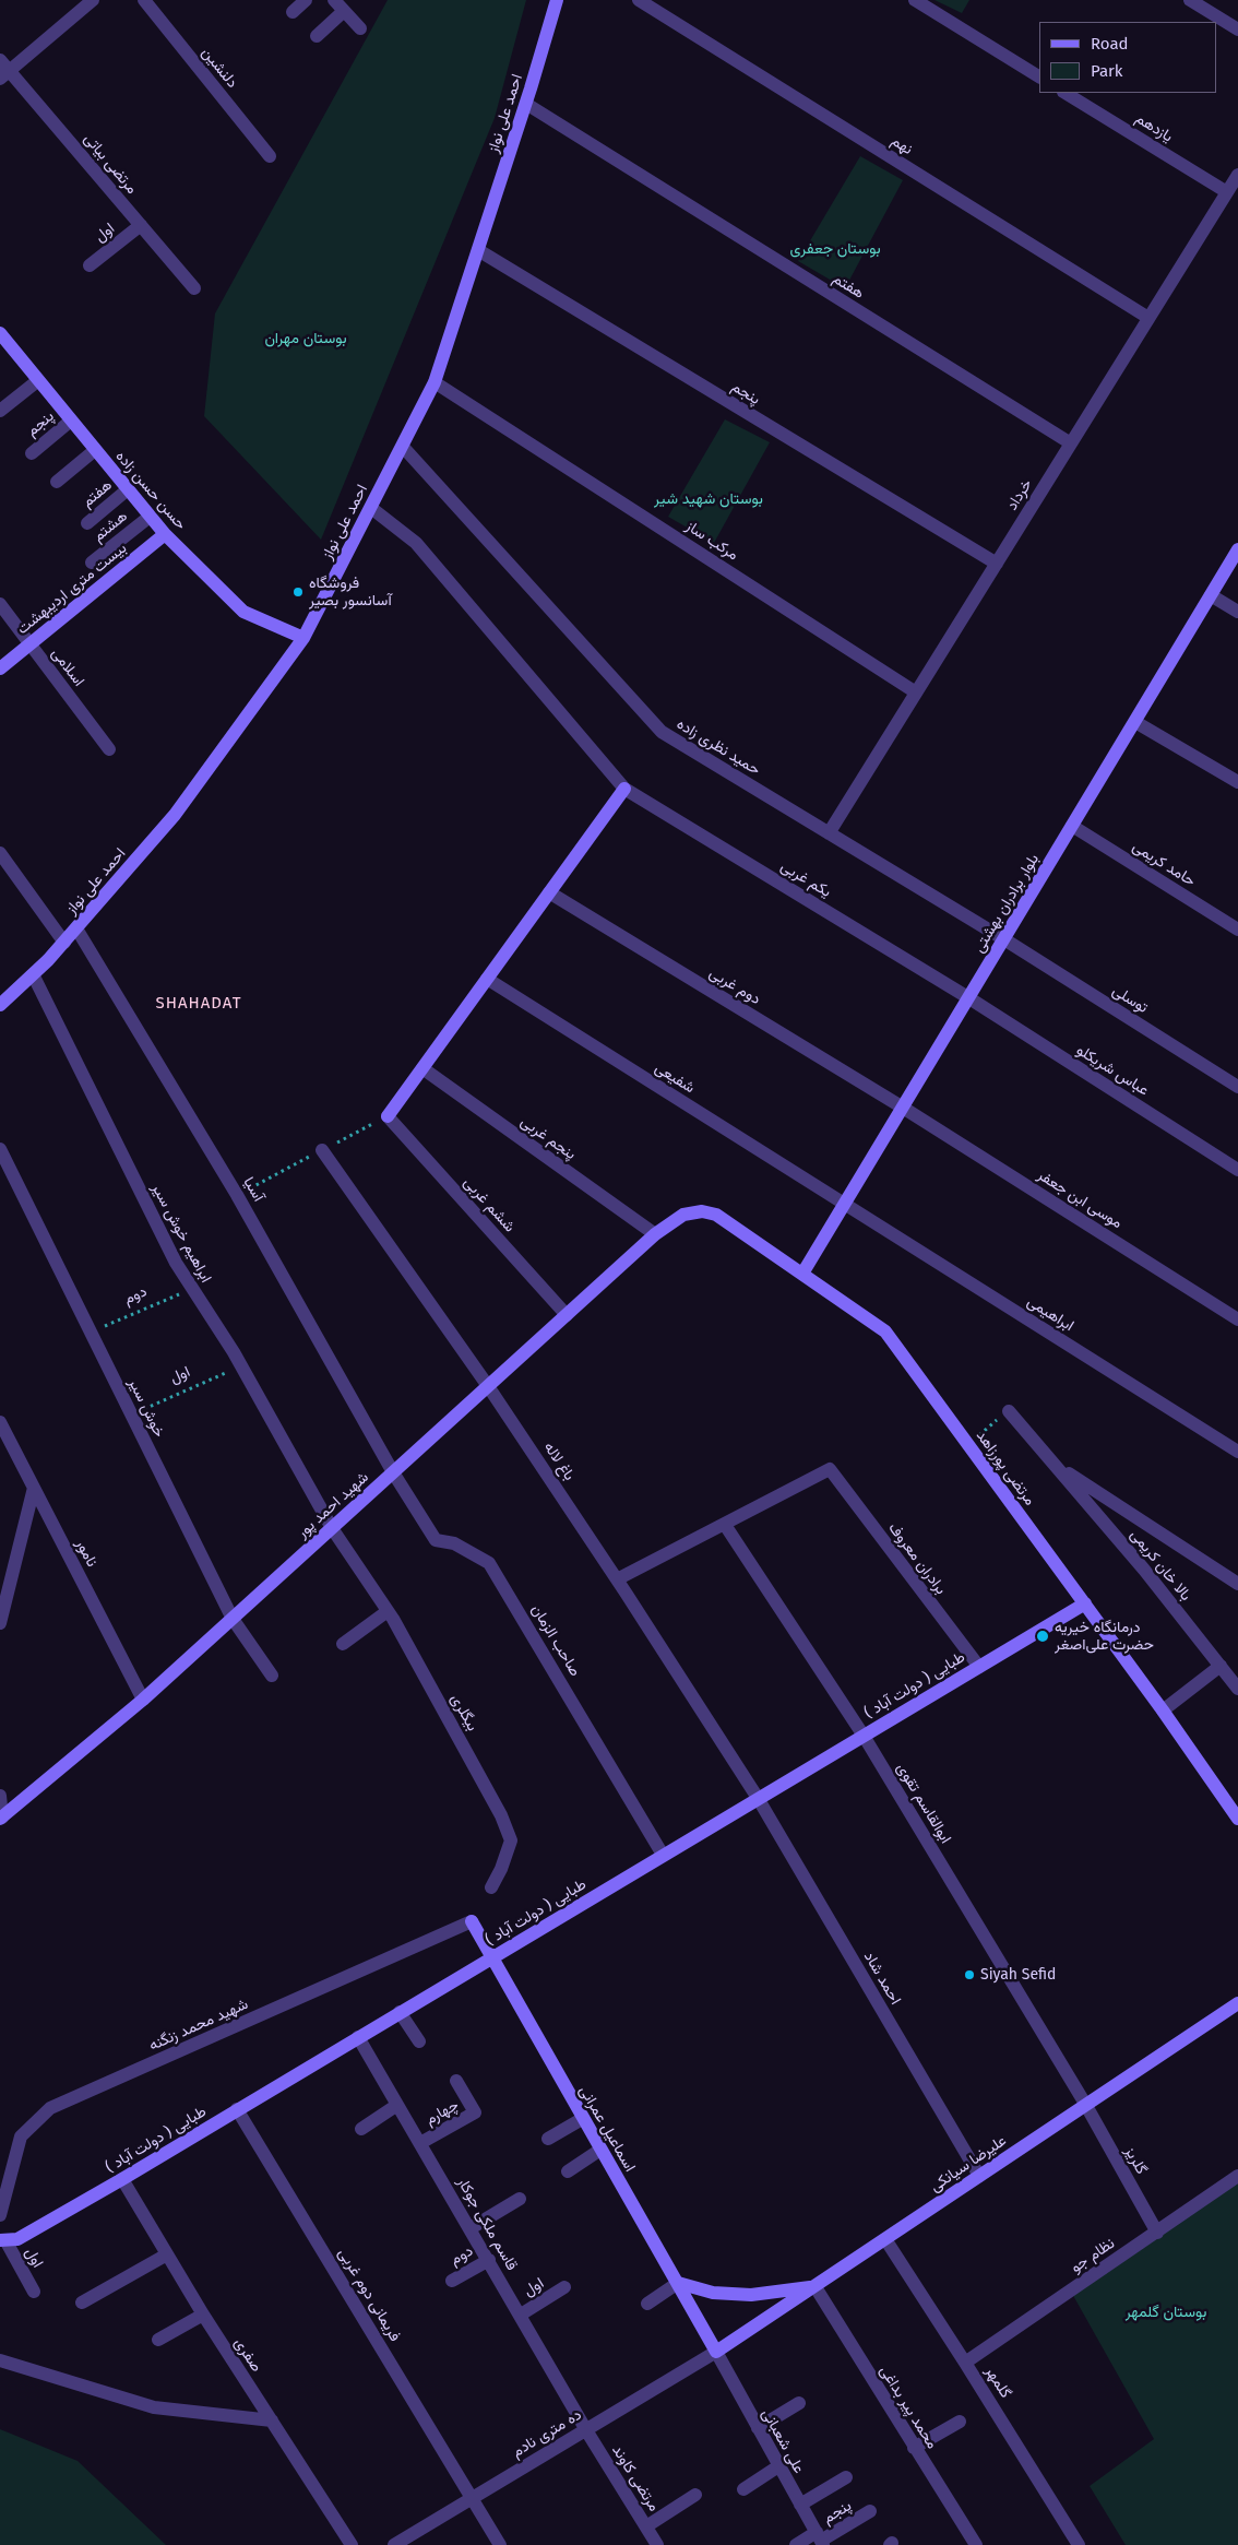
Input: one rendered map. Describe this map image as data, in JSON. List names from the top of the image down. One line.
{"streets":{"street":["دلنشین","احمد علی نواز","یازدهم","نهم","مرتضی بیاتی","اول","هفتم","پنجم","حسن حسن زاده","خرداد","هشتم","مرکب ساز","بیست متری اردیبهشت","اسلامی","حمید نظری زاده","حامد کریمی","یکم غربی","بلوار برادران بهشتی","دوم غربی","توسلی","عباس شریکلو","شفیعی","پنجم غربی","آسیا","موسی ابن جعفر","ششم غربی","ابراهیم خوش سیر","دوم","ابراهیمی","خوش سیر","باغ لاله","مرتضی پورزاهد","شهید احمد پور","نامور","برادران معروف","بالا خان کریمی","صاحب الزمان","طبایی ( دولت آباد )","بیگلری","ابوالقاسم تقوی","احمد شاد","شهید محمد زنگنه","چهارم","اسماعیل عمرانی","گلریز","علیرضا سیانکی","قاسم ملکی جوکار","نظام جو","فریمانی دوم غربی","صفری","گلمهر","محمد پیر بداغی","ده متری نادم","علی شعبانی","مرتضی کاوند"]},"crossings":[["احمد علی نواز","هفتم"],["احمد علی نواز","پنجم"],["احمد علی نواز","حسن حسن زاده"],["احمد علی نواز","مرکب ساز"],["احمد علی نواز","حمید نظری زاده"],["احمد علی نواز","یکم غربی"],["احمد علی نواز","آسیا"],["احمد علی نواز","ابراهیم خوش سیر"],["یازدهم","خرداد"],["نهم","خرداد"],["مرتضی بیاتی","اول"],["اول","ابراهیم خوش سیر"],["اول","خوش سیر"],["اول","طبایی ( دولت آباد )"],["اول","قاسم ملکی جوکار"],["هفتم","حسن حسن زاده"],["هفتم","خرداد"],["پنجم","حسن حسن زاده"],["پنجم","خرداد"],["پنجم","علی شعبانی"],["حسن حسن زاده","هشتم"],["حسن حسن زاده","بیست متری اردیبهشت"],["خرداد","مرکب ساز"],["خرداد","حمید نظری زاده"],["بیست متری اردیبهشت","اسلامی"],["حمید نظری زاده","بلوار برادران بهشتی"],["حمید نظری زاده","توسلی"],["حامد کریمی","بلوار برادران بهشتی"],["یکم غربی","بلوار برادران بهشتی"],["یکم غربی","عباس شریکلو"],["بلوار برادران بهشتی","دوم غربی"],["بلوار برادران بهشتی","توسلی"],["بلوار برادران بهشتی","عباس شریکلو"],["بلوار برادران بهشتی","شفیعی"],["بلوار برادران بهشتی","موسی ابن جعفر"],["بلوار برادران بهشتی","ابراهیمی"],["بلوار برادران بهشتی","مرتضی پورزاهد"],["دوم غربی","موسی ابن جعفر"],["شفیعی","ابراهیمی"],["پنجم غربی","ششم غربی"],["پنجم غربی","شهید احمد پور"],["آسیا","شهید احمد پور"],["آسیا","صاحب الزمان"],["ششم غربی","شهید احمد پور"],["ابراهیم خوش سیر","دوم"],["ابراهیم خوش سیر","شهید احمد پور"],["ابراهیم خوش سیر","بیگلری"],["دوم","خوش سیر"],["دوم","قاسم ملکی جوکار"],["خوش سیر","شهید احمد پور"],["باغ لاله","شهید احمد پور"],["باغ لاله","طبایی ( دولت آباد )"],["باغ لاله","احمد شاد"],["مرتضی پورزاهد","شهید احمد پور"],["مرتضی پورزاهد","طبایی ( دولت آباد )"],["شهید احمد پور","نامور"],["شهید احمد پور","صاحب الزمان"],["شهید احمد پور","بیگلری"],["برادران معروف","طبایی ( دولت آباد )"],["برادران معروف","ابوالقاسم تقوی"],["صاحب الزمان","طبایی ( دولت آباد )"],["طبایی ( دولت آباد )","ابوالقاسم تقوی"],["طبایی ( دولت آباد )","احمد شاد"],["طبایی ( دولت آباد )","اسماعیل عمرانی"],["طبایی ( دولت آباد )","قاسم ملکی جوکار"],["طبایی ( دولت آباد )","فریمانی دوم غربی"],["طبایی ( دولت آباد )","صفری"],["ابوالقاسم تقوی","گلریز"],["ابوالقاسم تقوی","علیرضا سیانکی"],["احمد شاد","علیرضا سیانکی"],["شهید محمد زنگنه","اسماعیل عمرانی"],["چهارم","قاسم ملکی جوکار"],["اسماعیل عمرانی","علیرضا سیانکی"],["اسماعیل عمرانی","ده متری نادم"],["اسماعیل عمرانی","علی شعبانی"],["گلریز","علیرضا سیانکی"],["گلریز","نظام جو"],["علیرضا سیانکی","گلمهر"],["علیرضا سیانکی","محمد پیر بداغی"],["علیرضا سیانکی","ده متری نادم"],["علیرضا سیانکی","علی شعبانی"],["قاسم ملکی جوکار","ده متری نادم"],["قاسم ملکی جوکار","مرتضی کاوند"],["نظام جو","گلمهر"],["فریمانی دوم غربی","ده متری نادم"],["ده متری نادم","علی شعبانی"],["ده متری نادم","مرتضی کاوند"]],"districts":["SHAHADAT"],"parks":["بوستان جعفری","بوستان مهران","بوستان شهید شیر","بوستان گلمهر"],"places":["فروشگاه آسانسور بصیر","درمانگاه خیریه حضرت علی‌اصغر","Siyah Sefid"],"legend":["Road","Park"]}
